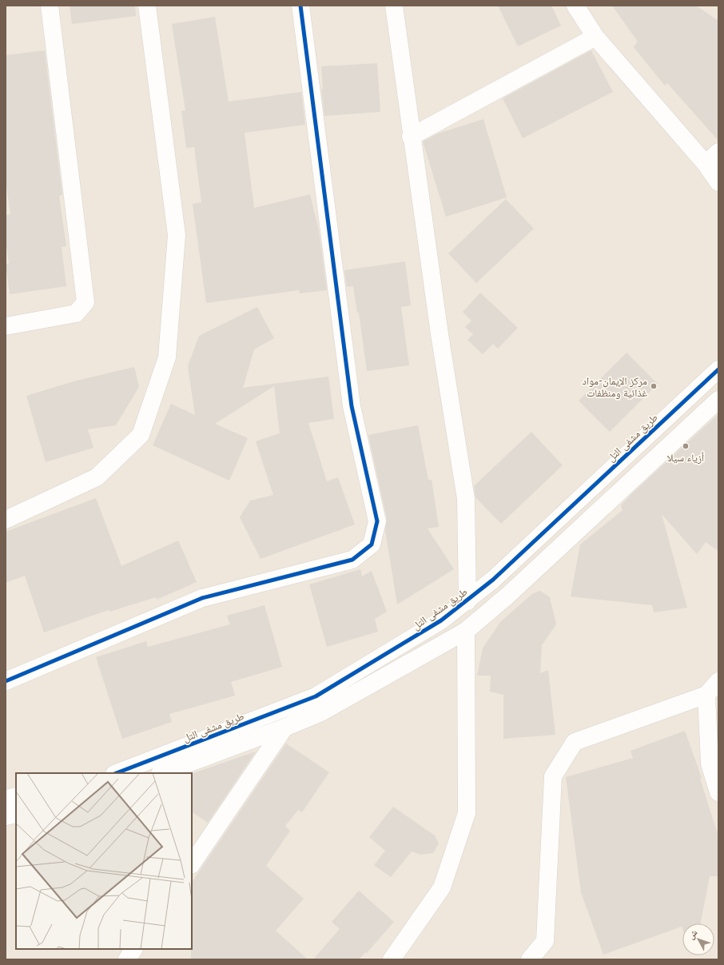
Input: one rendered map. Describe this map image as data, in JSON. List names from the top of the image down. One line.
{"streets":{"street":["طريق مشفى التل"]},"places":["مركز الإيمان-مواد غذائية ومنظفات","أزياء سيلا"],"north":"top left"}
